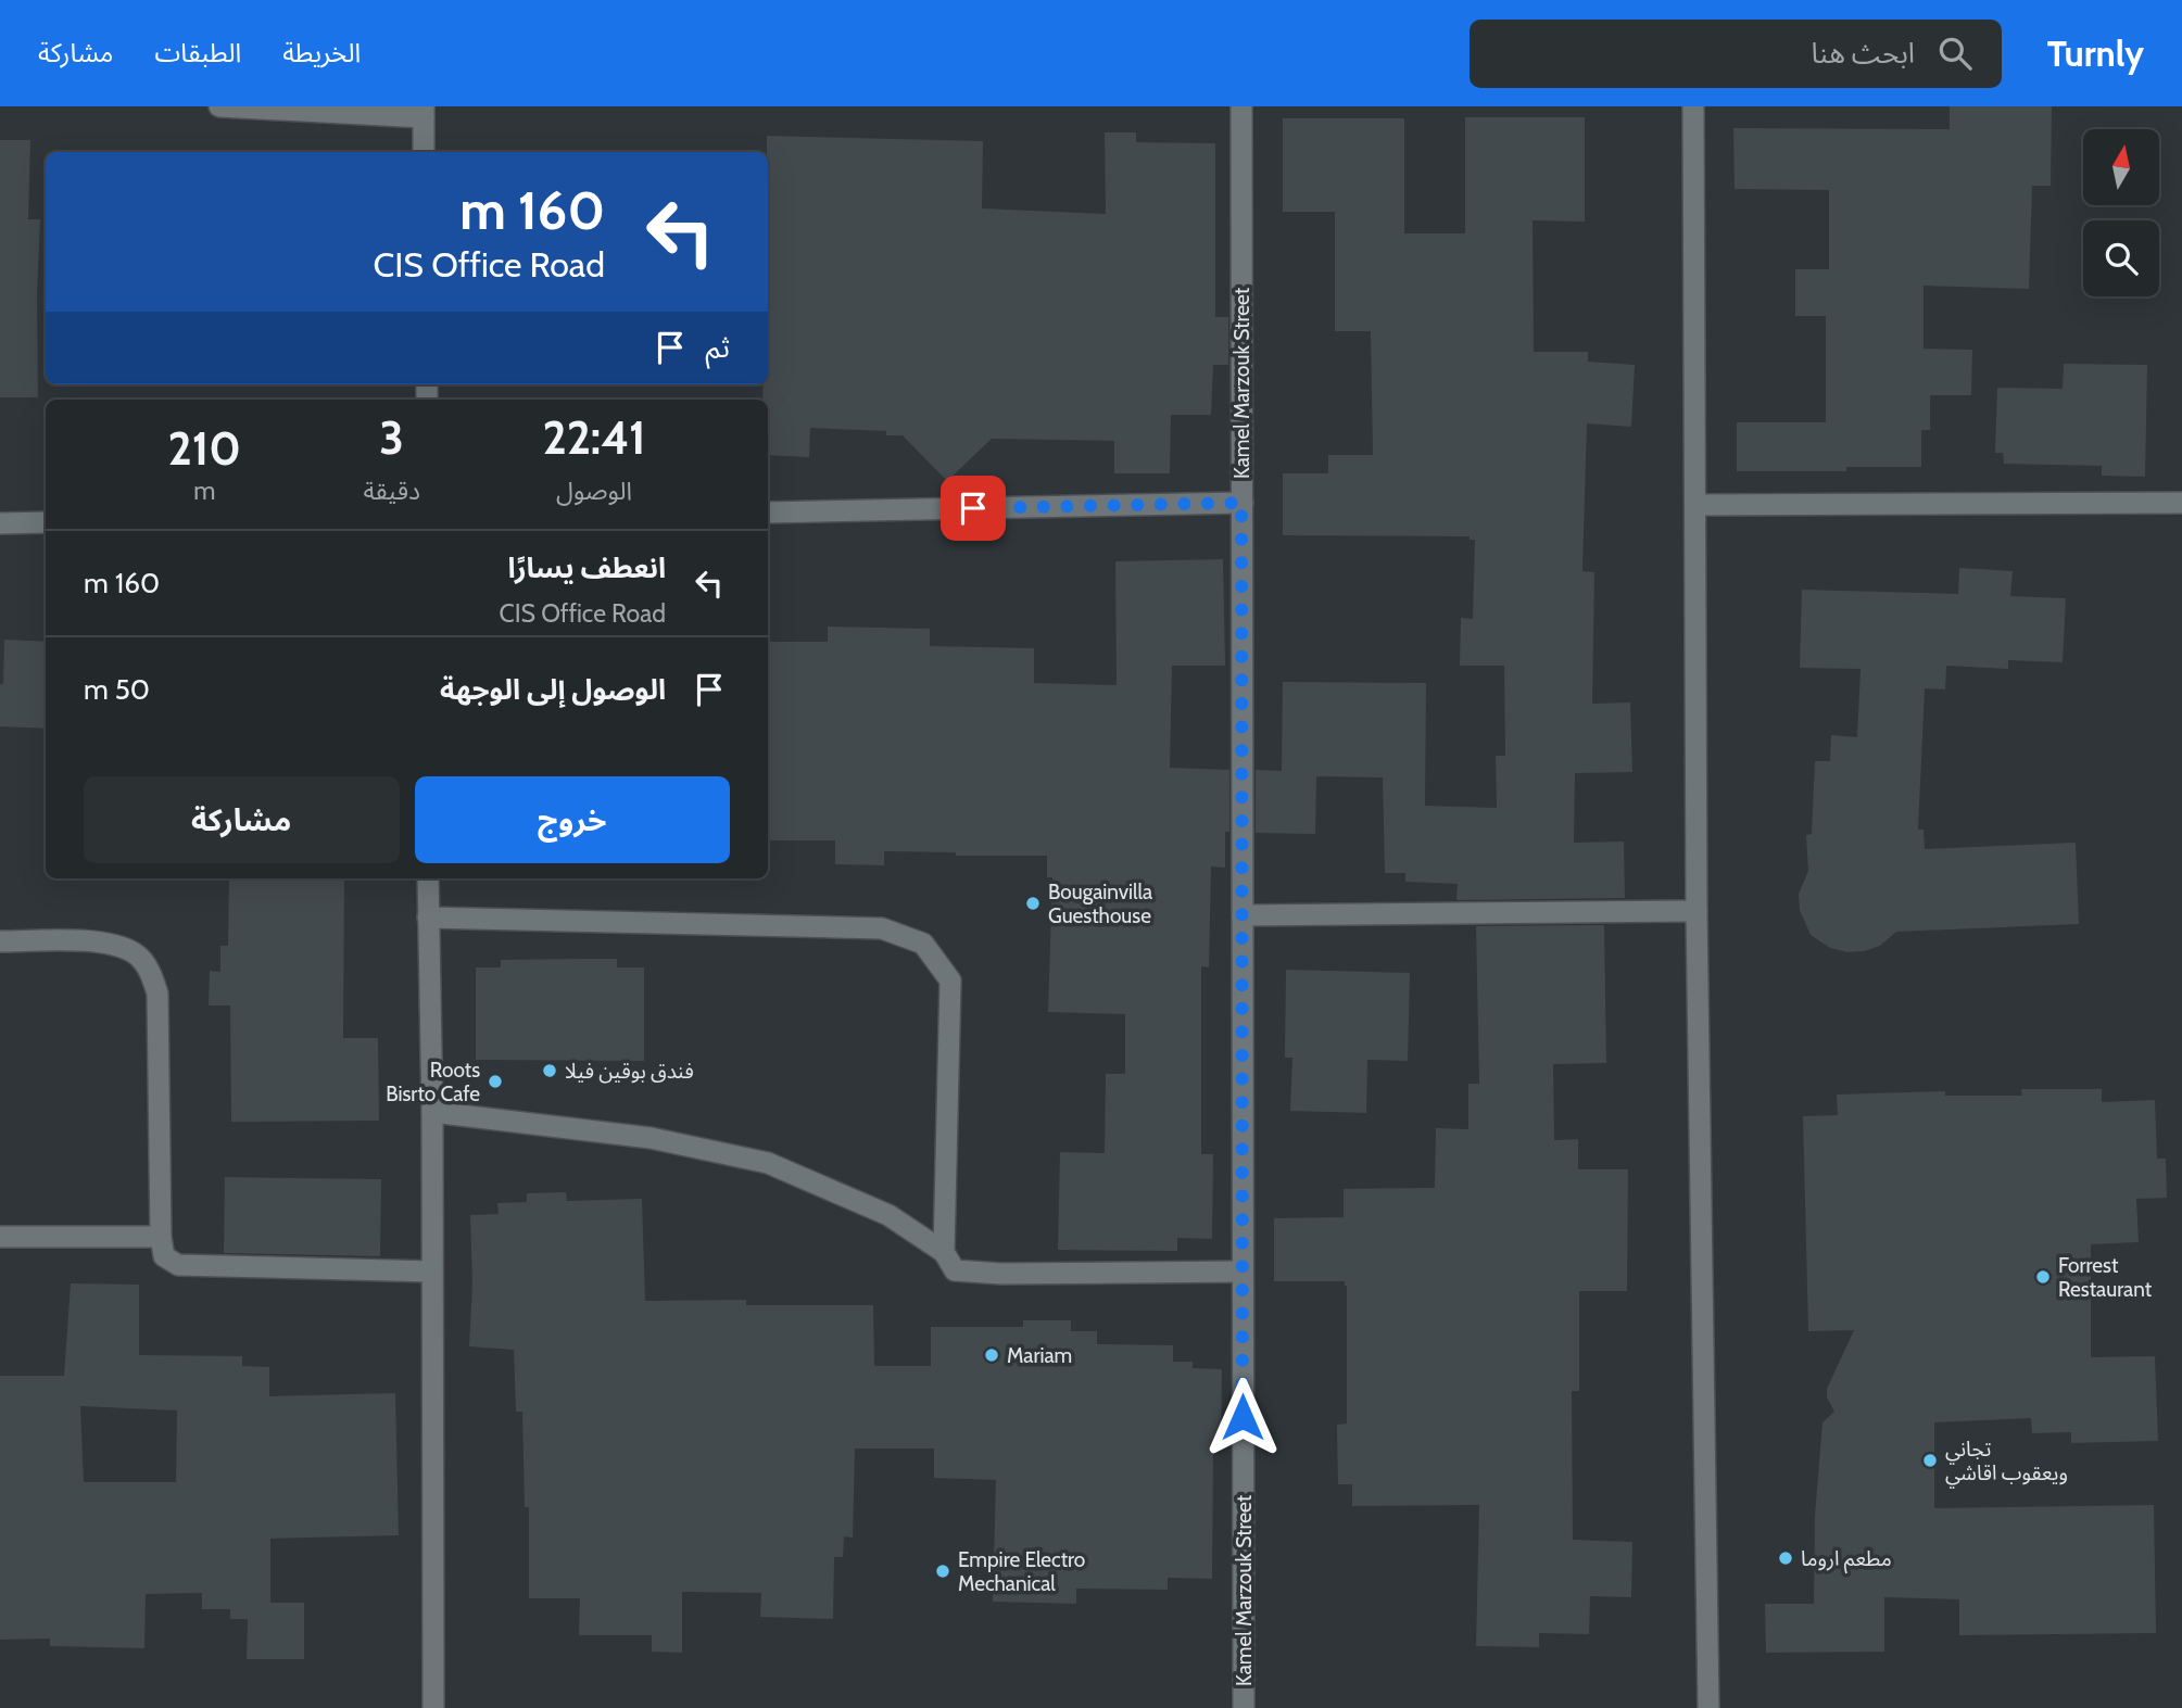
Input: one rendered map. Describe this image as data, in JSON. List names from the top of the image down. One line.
{"streets":{"street":["Kamel Marzouk Street"]},"places":["Bougainvilla Guesthouse","فندق بوقين فيلا","Roots Bisrto Cafe","Forrest Restaurant","Mariam","تجاني ويعقوب اقاشي","مطعم اروما","Empire Electro Mechanical"],"north":"top","page":{"header":"Turnly","search":"ابحث هنا","nav":["الخريطة","الطبقات","مشاركة"],"turn":["160 m","CIS Office Road"],"then":"ثم","eta":["22:41","الوصول","3","دقيقة","210","m"],"list":[{"name":"انعطف يسارًا","note":"CIS Office Road","value":"160 m"},{"name":"الوصول إلى الوجهة","value":"50 m"}],"buttons":["خروج","مشاركة"]}}
